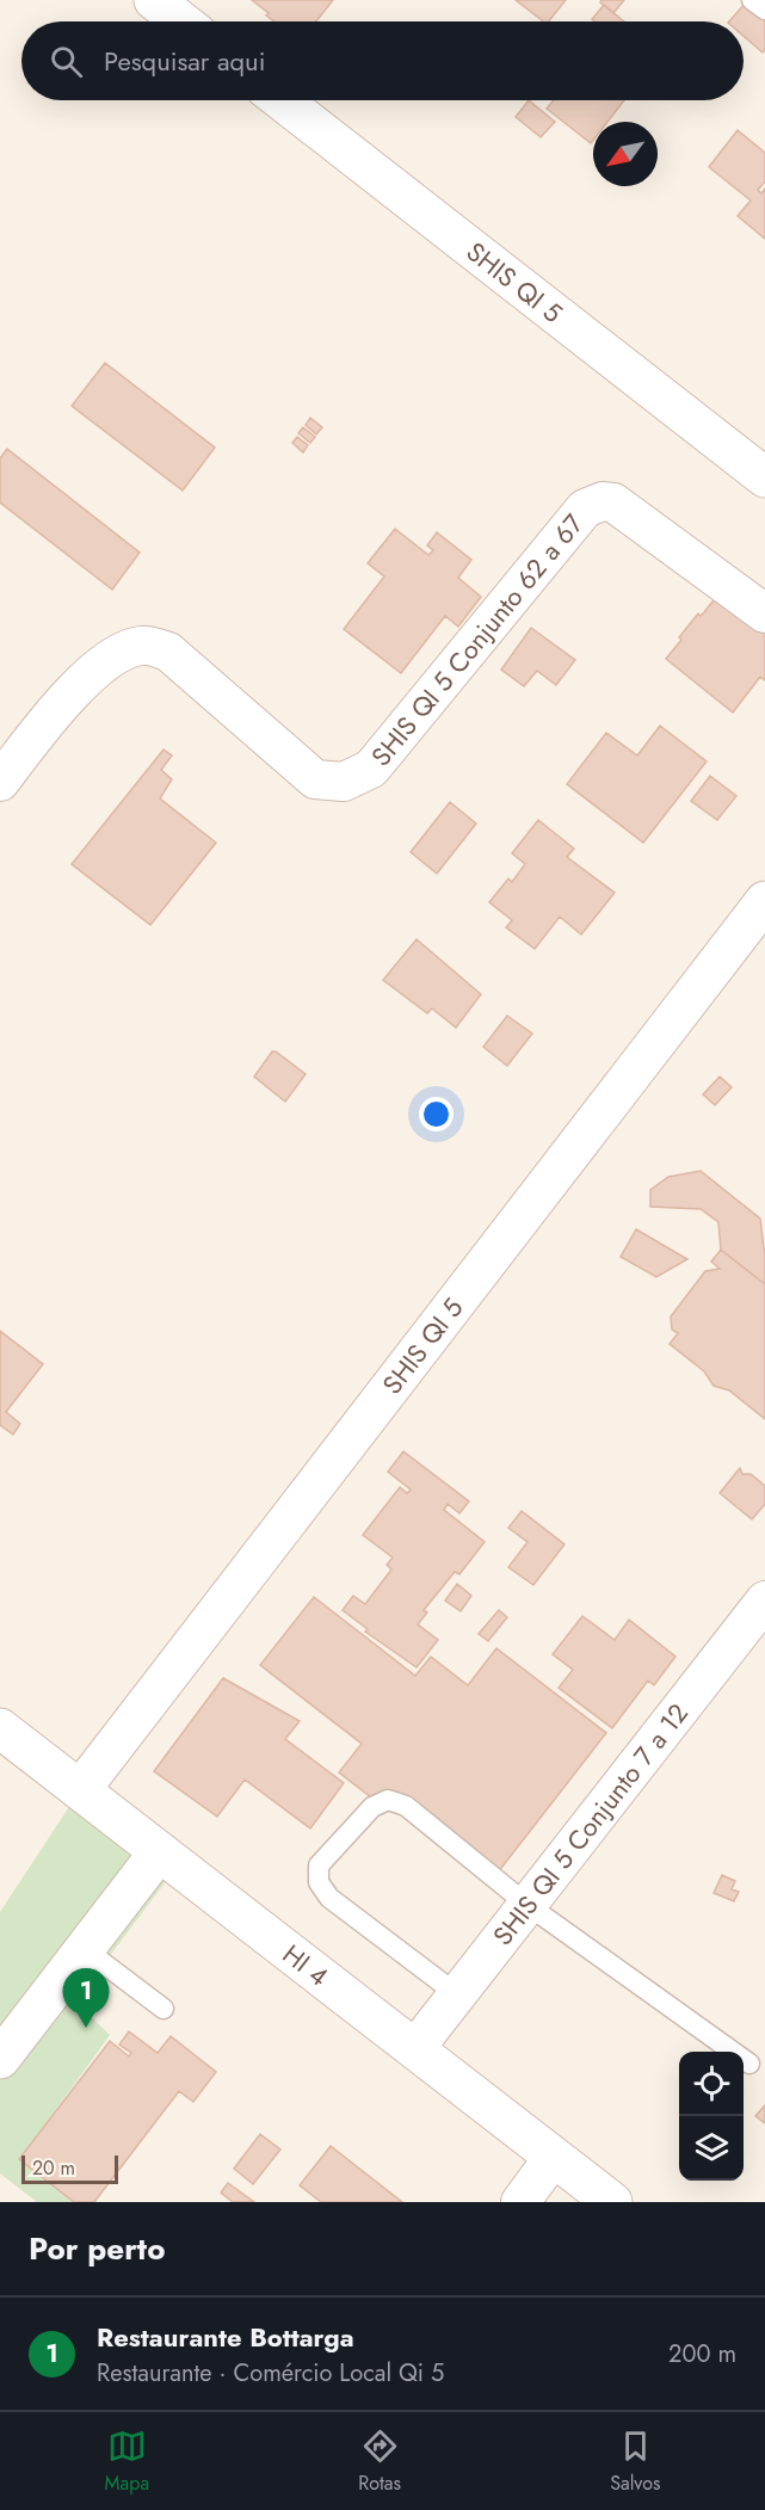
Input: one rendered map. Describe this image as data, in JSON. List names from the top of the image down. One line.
{"streets":{"street":["SHIS QI 5","SHIS QI 5 Conjunto 62 a 67","SHIS QI 5 Conjunto 7 a 12","HI 4"]},"crossings":[["SHIS QI 5","HI 4"],["SHIS QI 5 Conjunto 7 a 12","HI 4"]],"scale_bar":"20 m","north":"bottom left","page":{"search":"Pesquisar aqui","pins":"1","scale":"20 m","heading":"Por perto","list":[{"mark":"1","name":"Restaurante Bottarga","note":"Restaurante · Comércio Local Qi 5","value":"200 m"}],"nav":["Mapa","Rotas","Salvos"]}}
